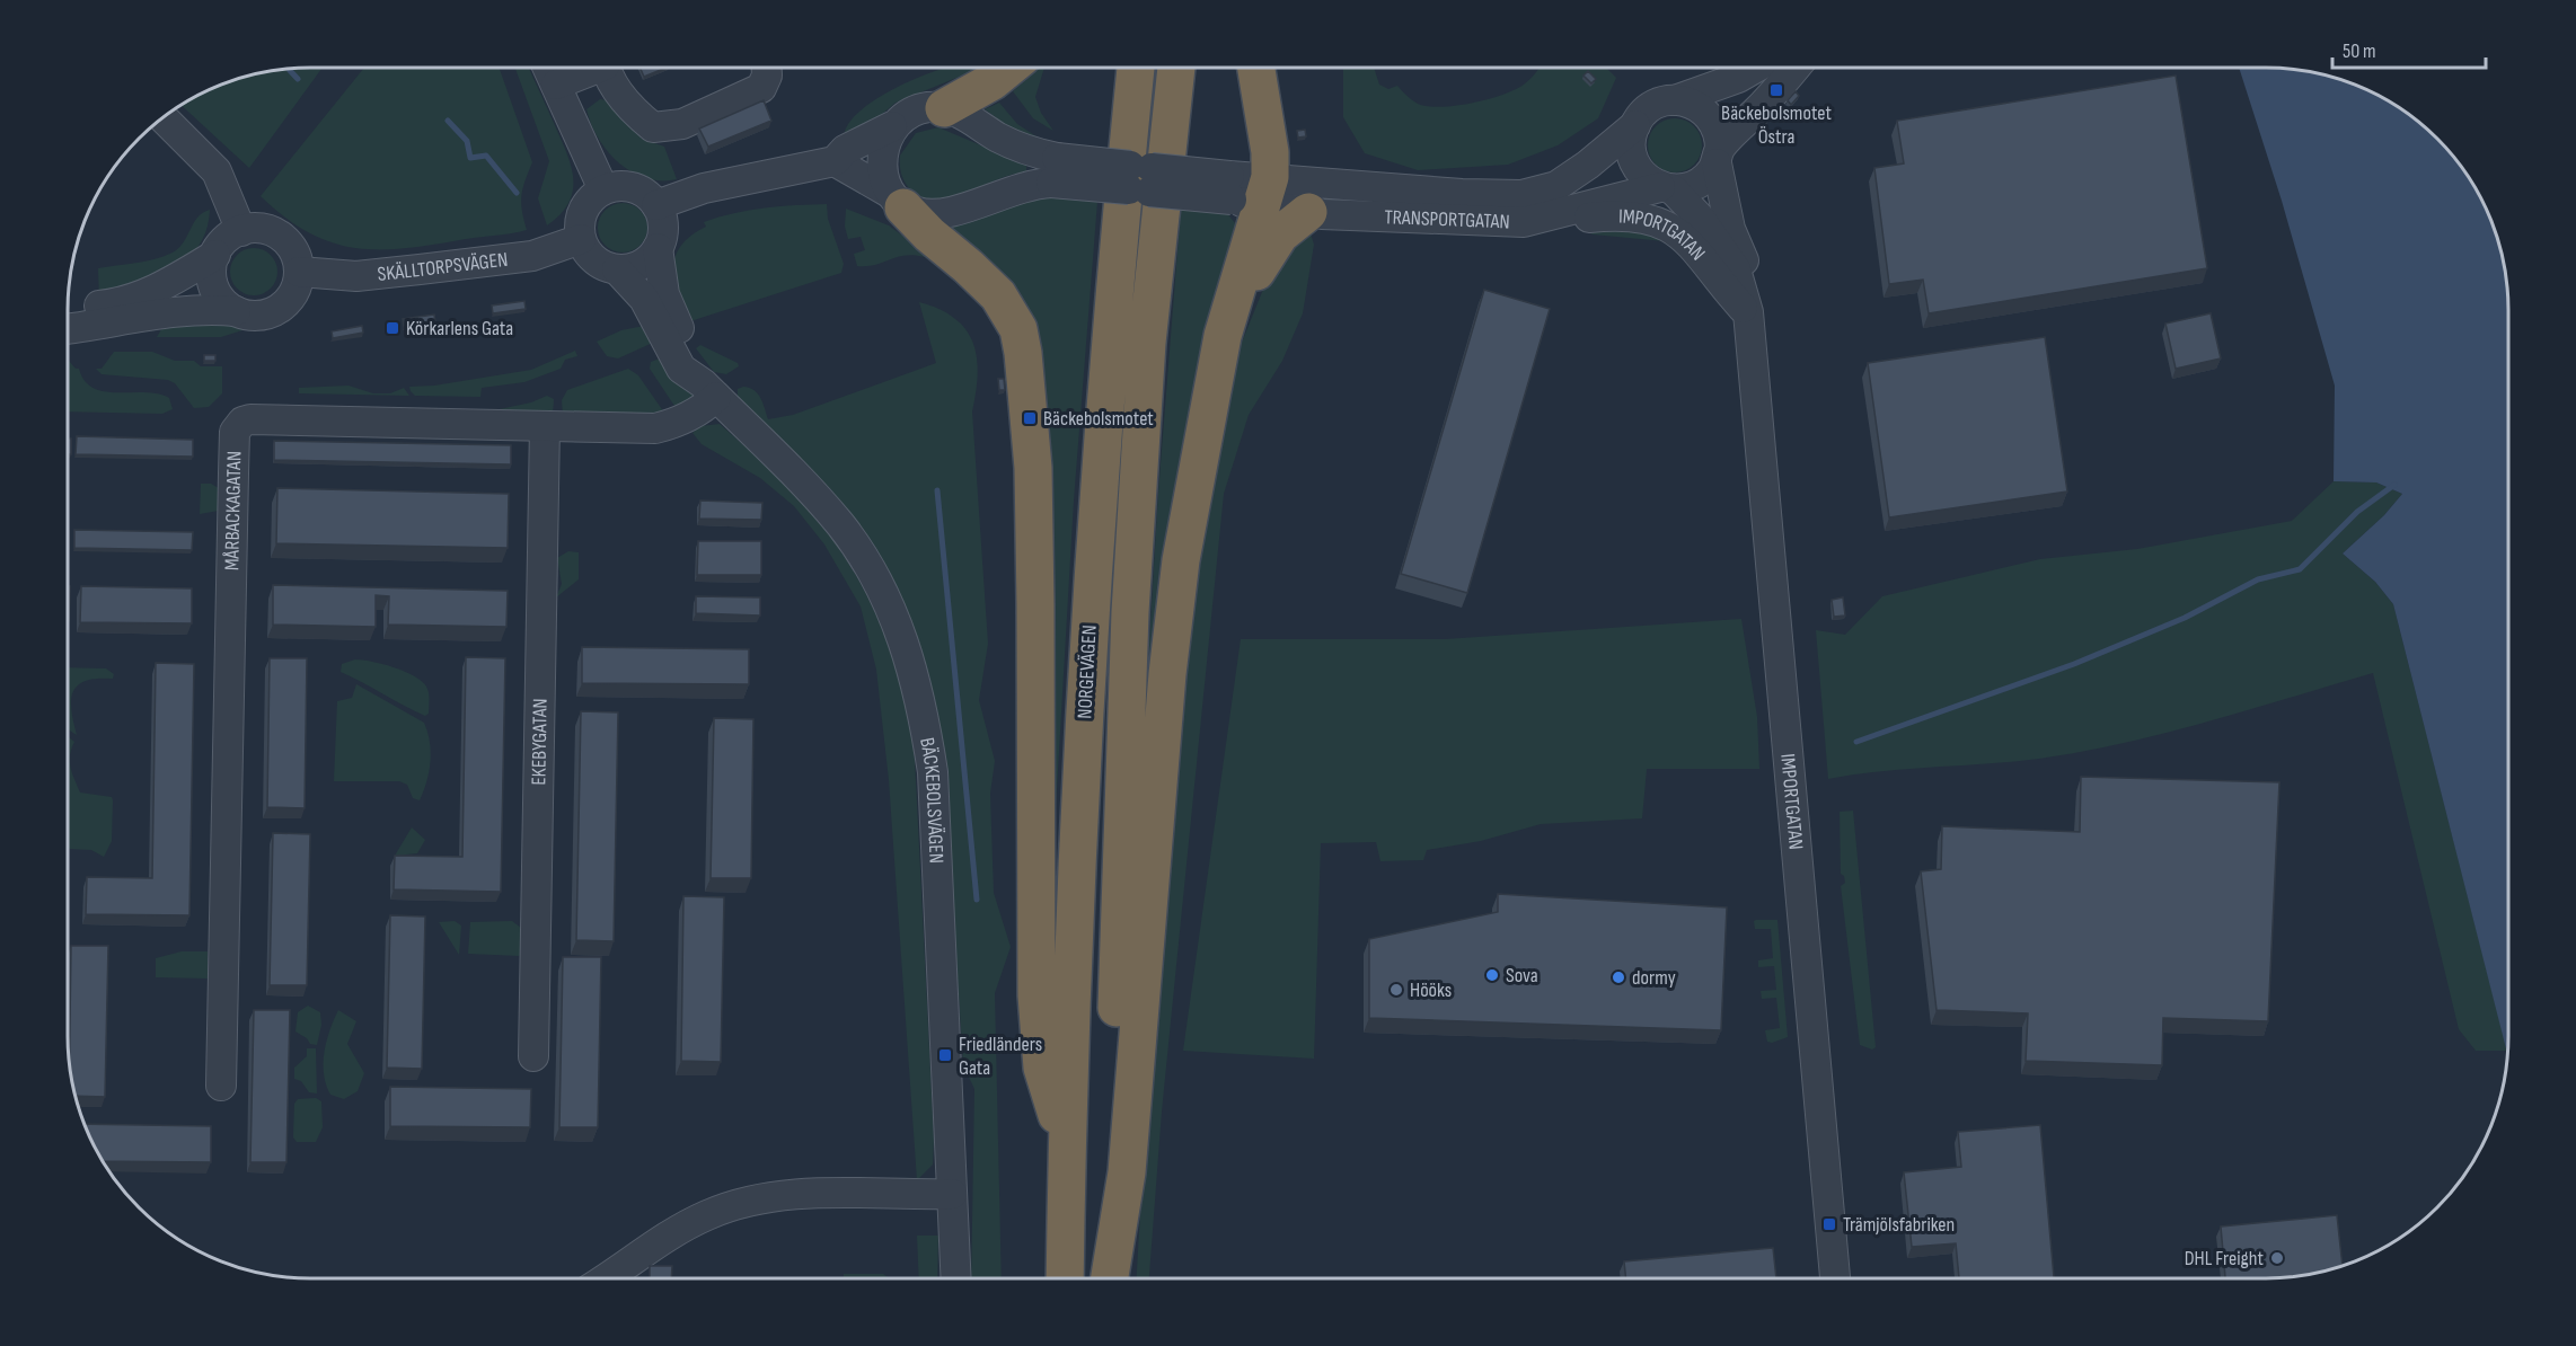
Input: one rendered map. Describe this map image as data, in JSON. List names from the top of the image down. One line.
{"streets":{"highway":["NORGEVÄGEN"],"street":["TRANSPORTGATAN","IMPORTGATAN","SKÄLLTORPSVÄGEN","MÅRBACKAGATAN","EKEBYGATAN","BÄCKEBOLSVÄGEN"]},"crossings":[["TRANSPORTGATAN","IMPORTGATAN"],["SKÄLLTORPSVÄGEN","BÄCKEBOLSVÄGEN"],["MÅRBACKAGATAN","EKEBYGATAN"],["MÅRBACKAGATAN","BÄCKEBOLSVÄGEN"]],"places":{"transit":["Bäckebolsmotet Östra","Körkarlens Gata","Bäckebolsmotet","Friedländers Gata","Trämjölsfabriken"],"other":["Sova","dormy","Hööks","DHL Freight"]},"scale_bar":"50 m"}
